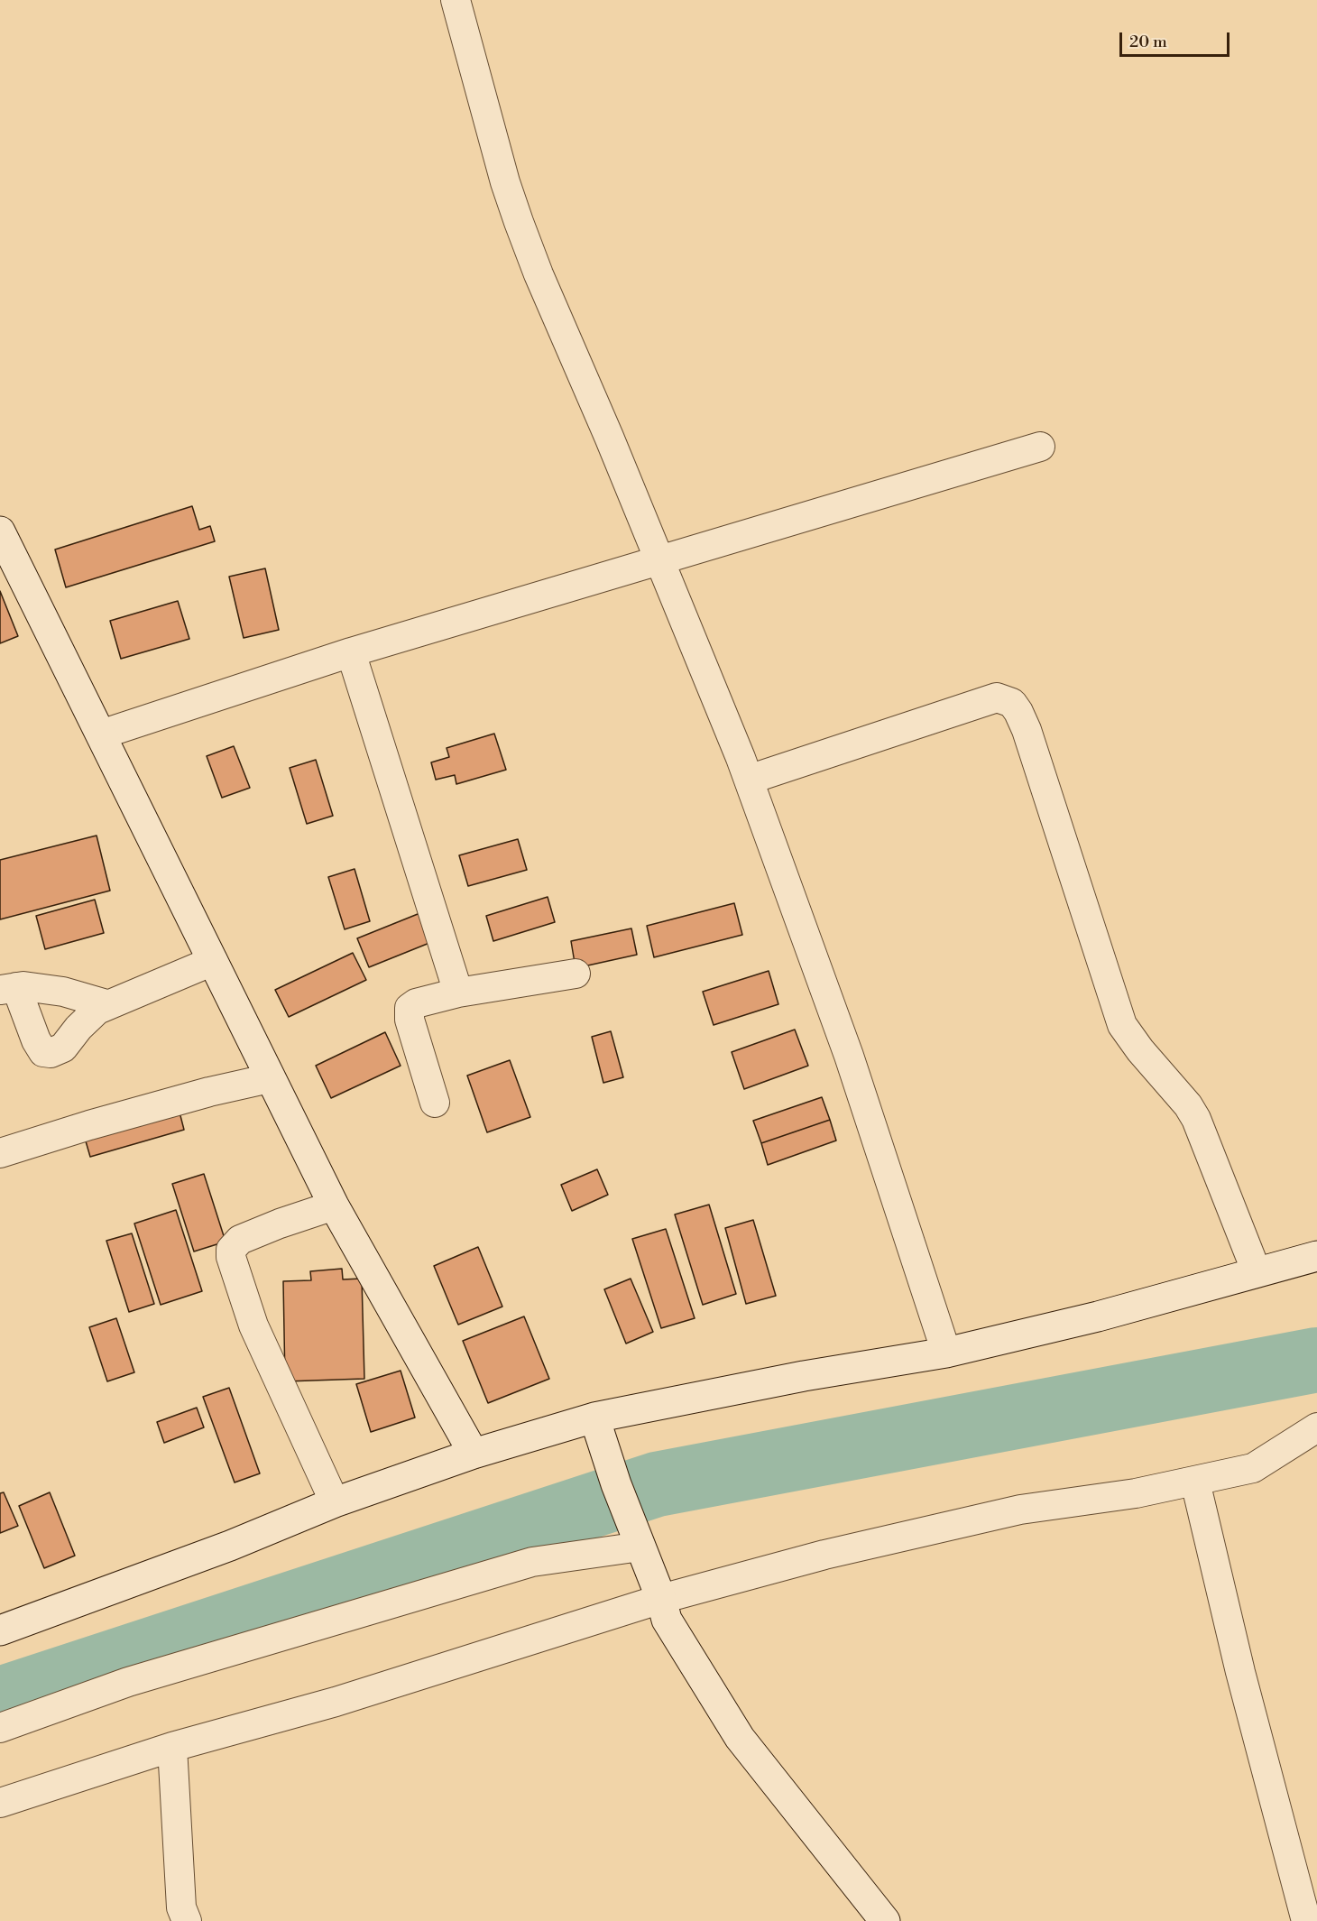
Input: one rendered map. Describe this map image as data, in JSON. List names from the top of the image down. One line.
{"scale_bar":"20 m"}
